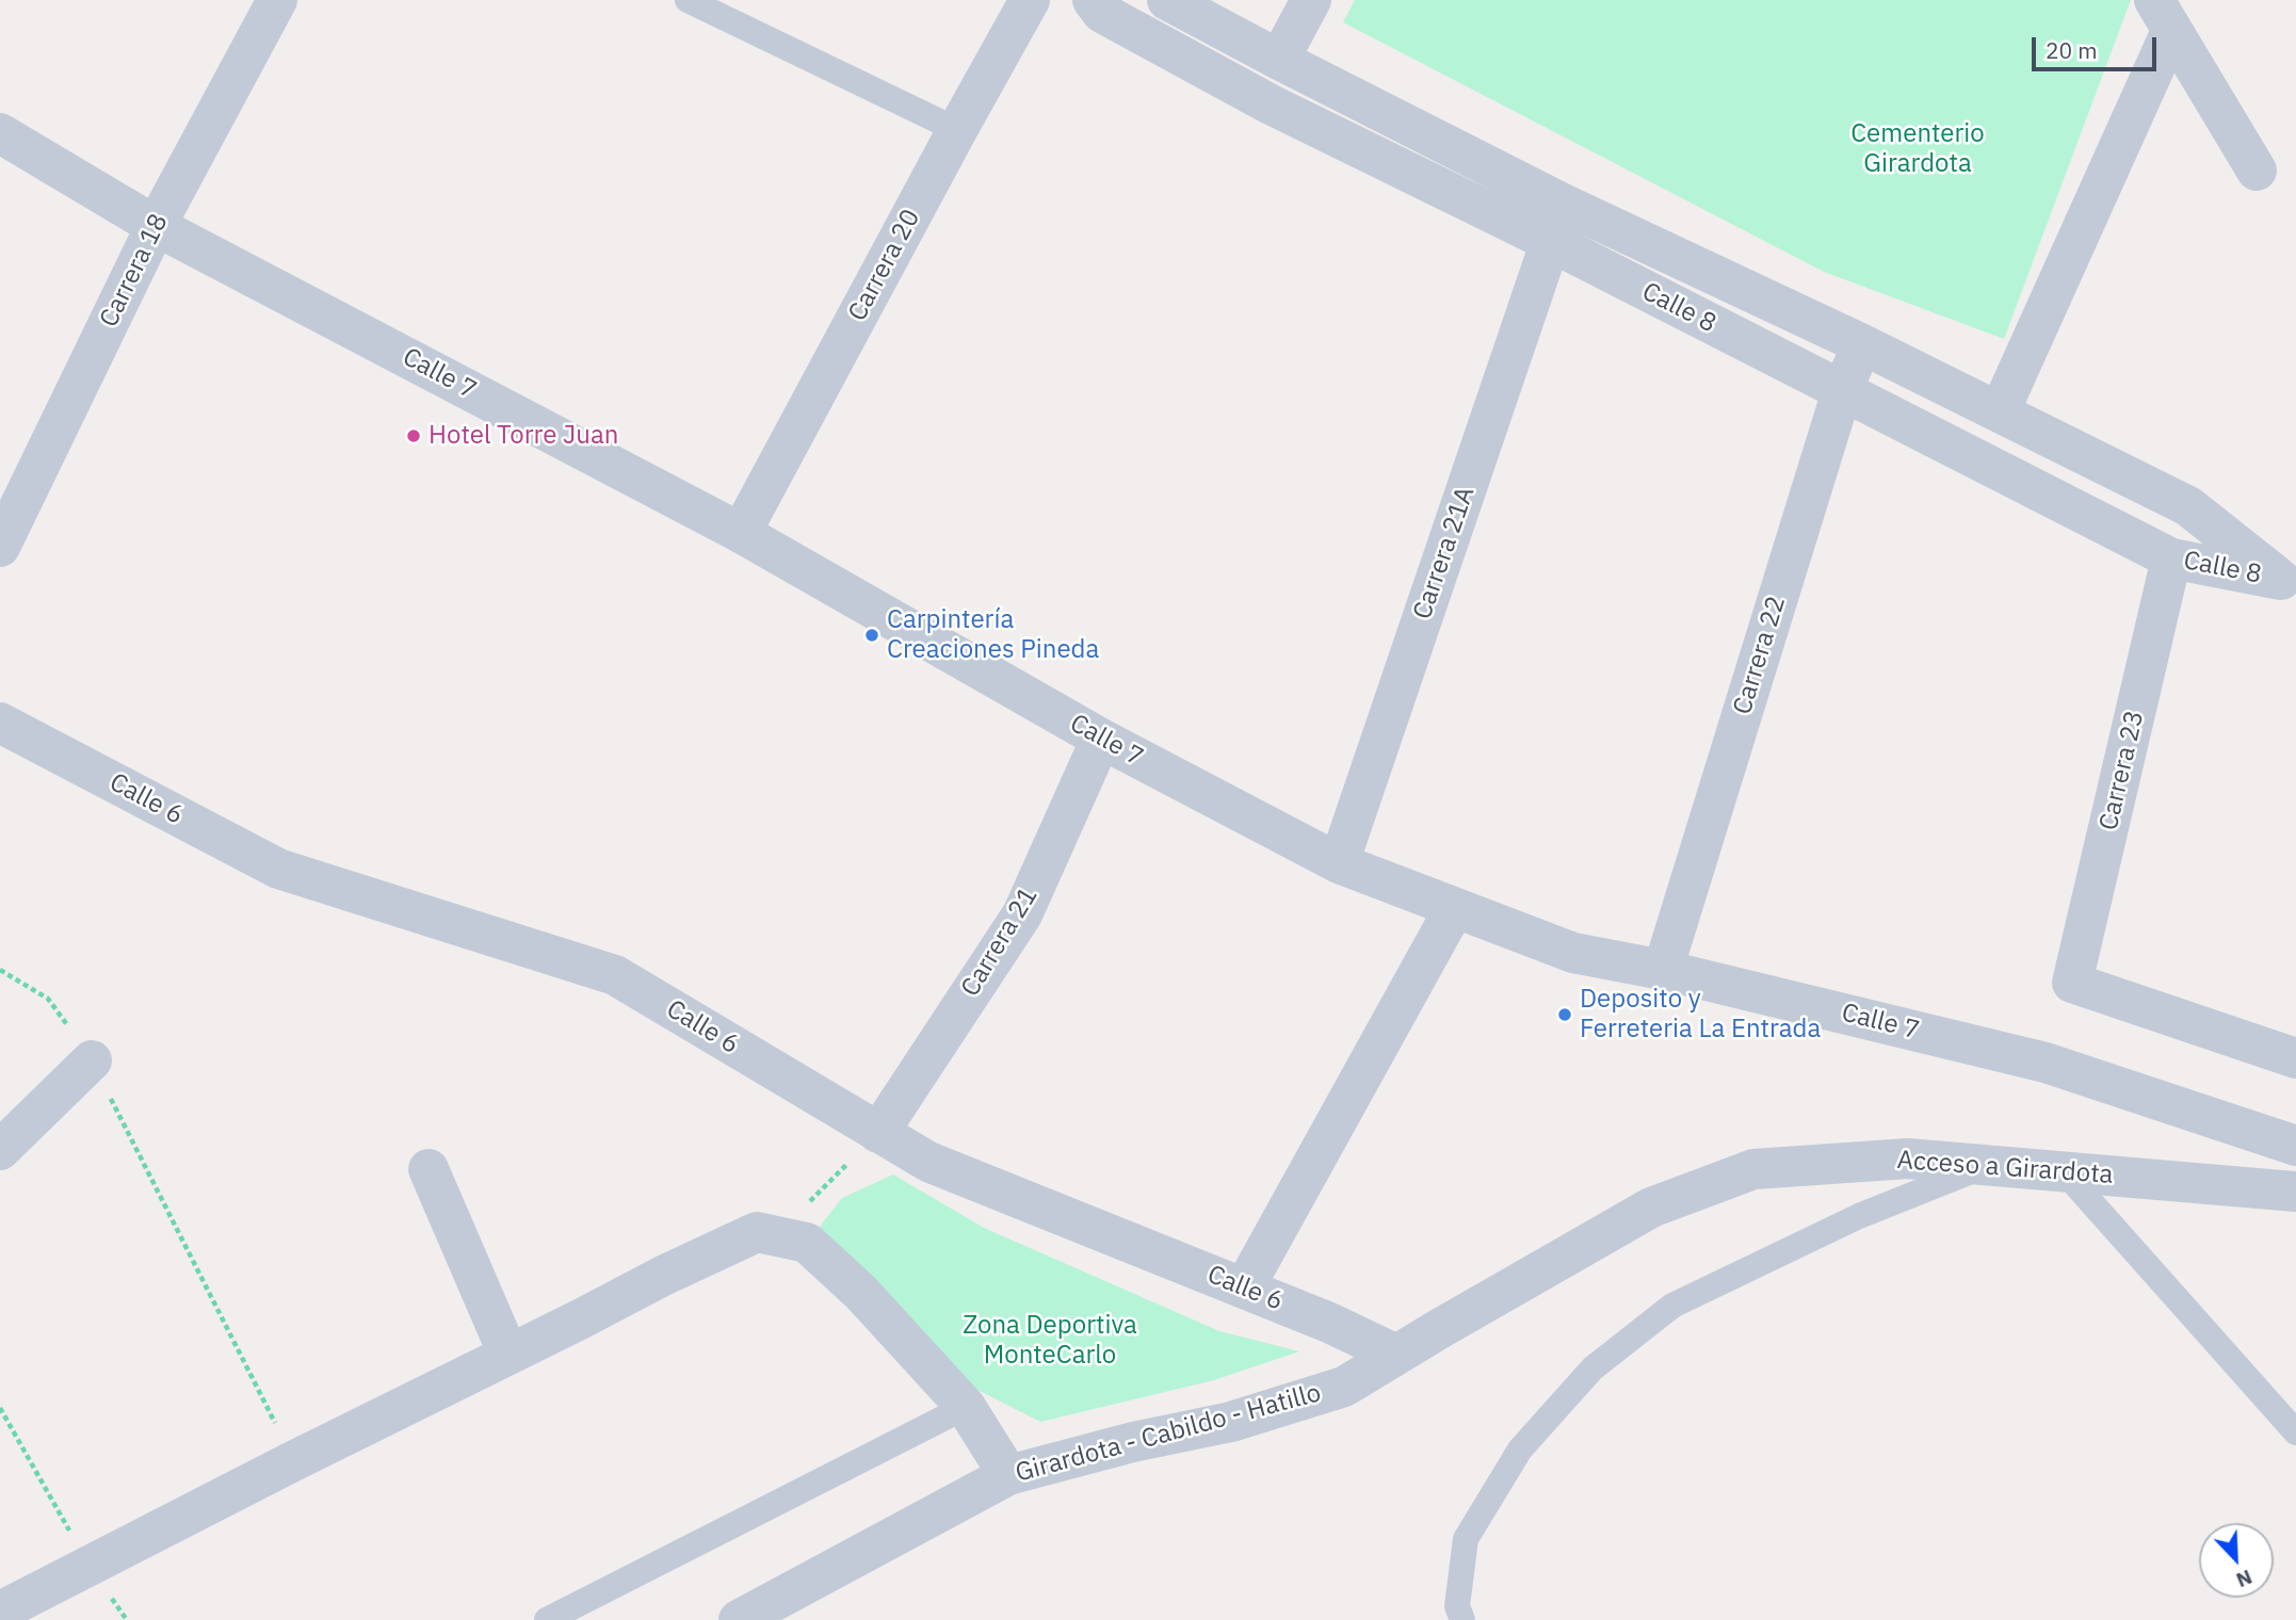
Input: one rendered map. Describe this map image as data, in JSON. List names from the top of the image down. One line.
{"streets":{"street":["Carrera 20","Carrera 18","Calle 8","Calle 7","Carrera 21A","Carrera 22","Carrera 23","Calle 6","Carrera 21","Acceso a Girardota","Girardota - Cabildo - Hatillo"]},"crossings":[["Carrera 20","Calle 7"],["Carrera 18","Calle 7"],["Calle 8","Carrera 21A"],["Calle 8","Carrera 22"],["Calle 8","Carrera 23"],["Calle 7","Carrera 21A"],["Calle 7","Carrera 22"],["Calle 7","Carrera 21"],["Calle 6","Carrera 21"],["Calle 6","Girardota - Cabildo - Hatillo"],["Acceso a Girardota","Girardota - Cabildo - Hatillo"]],"parks":["Cementerio Girardota","Zona Deportiva MonteCarlo"],"places":["Hotel Torre Juan","Carpintería Creaciones Pineda","Deposito y Ferreteria La Entrada"],"scale_bar":"20 m","north":"bottom right"}
